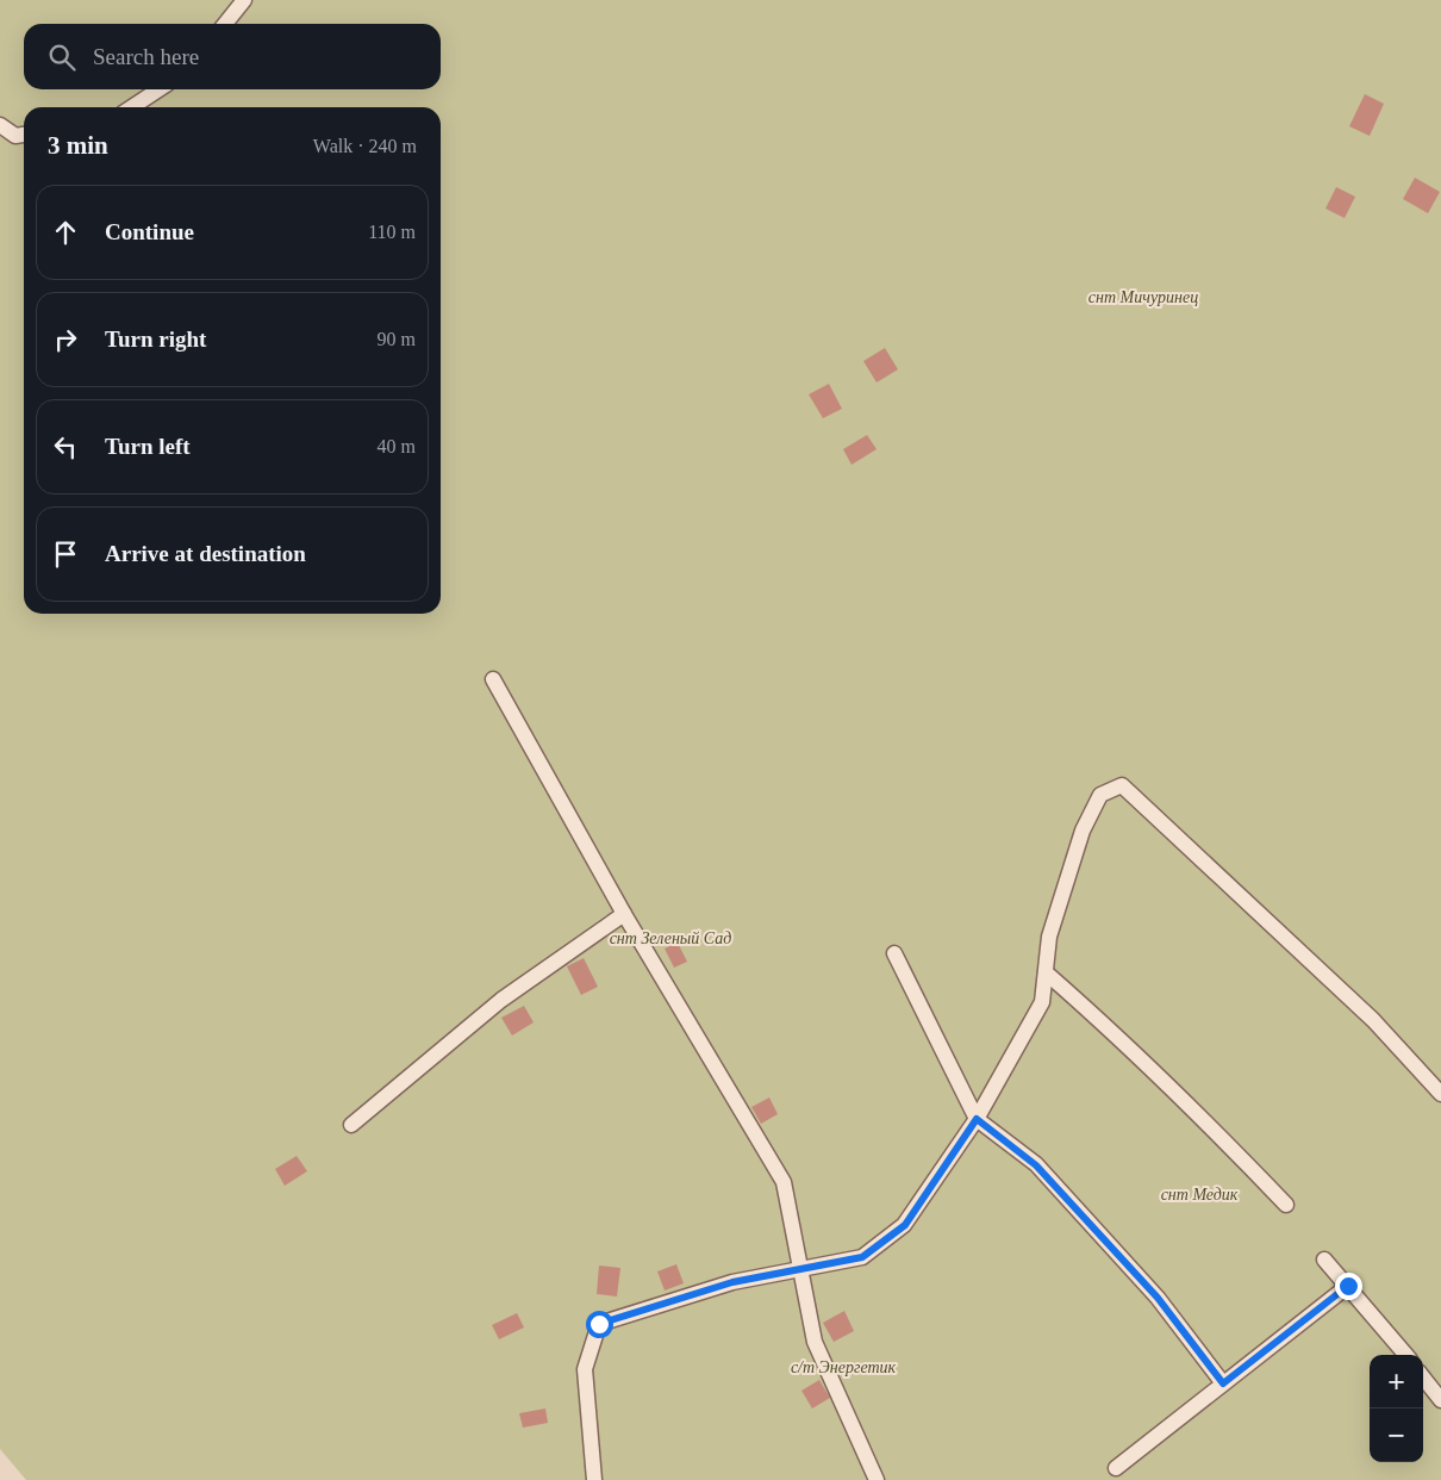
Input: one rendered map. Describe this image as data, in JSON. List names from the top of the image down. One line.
{"parks":["снт Мичуринец","снт Зеленый Сад","снт Медик","с/т Энергетик"],"page":{"search":"Search here","heading":["3 min","Walk · 240 m"],"list":[["Continue","110 m"],["Turn right","90 m"],["Turn left","40 m"],"Arrive at destination"],"map_buttons":["+","−"]}}
